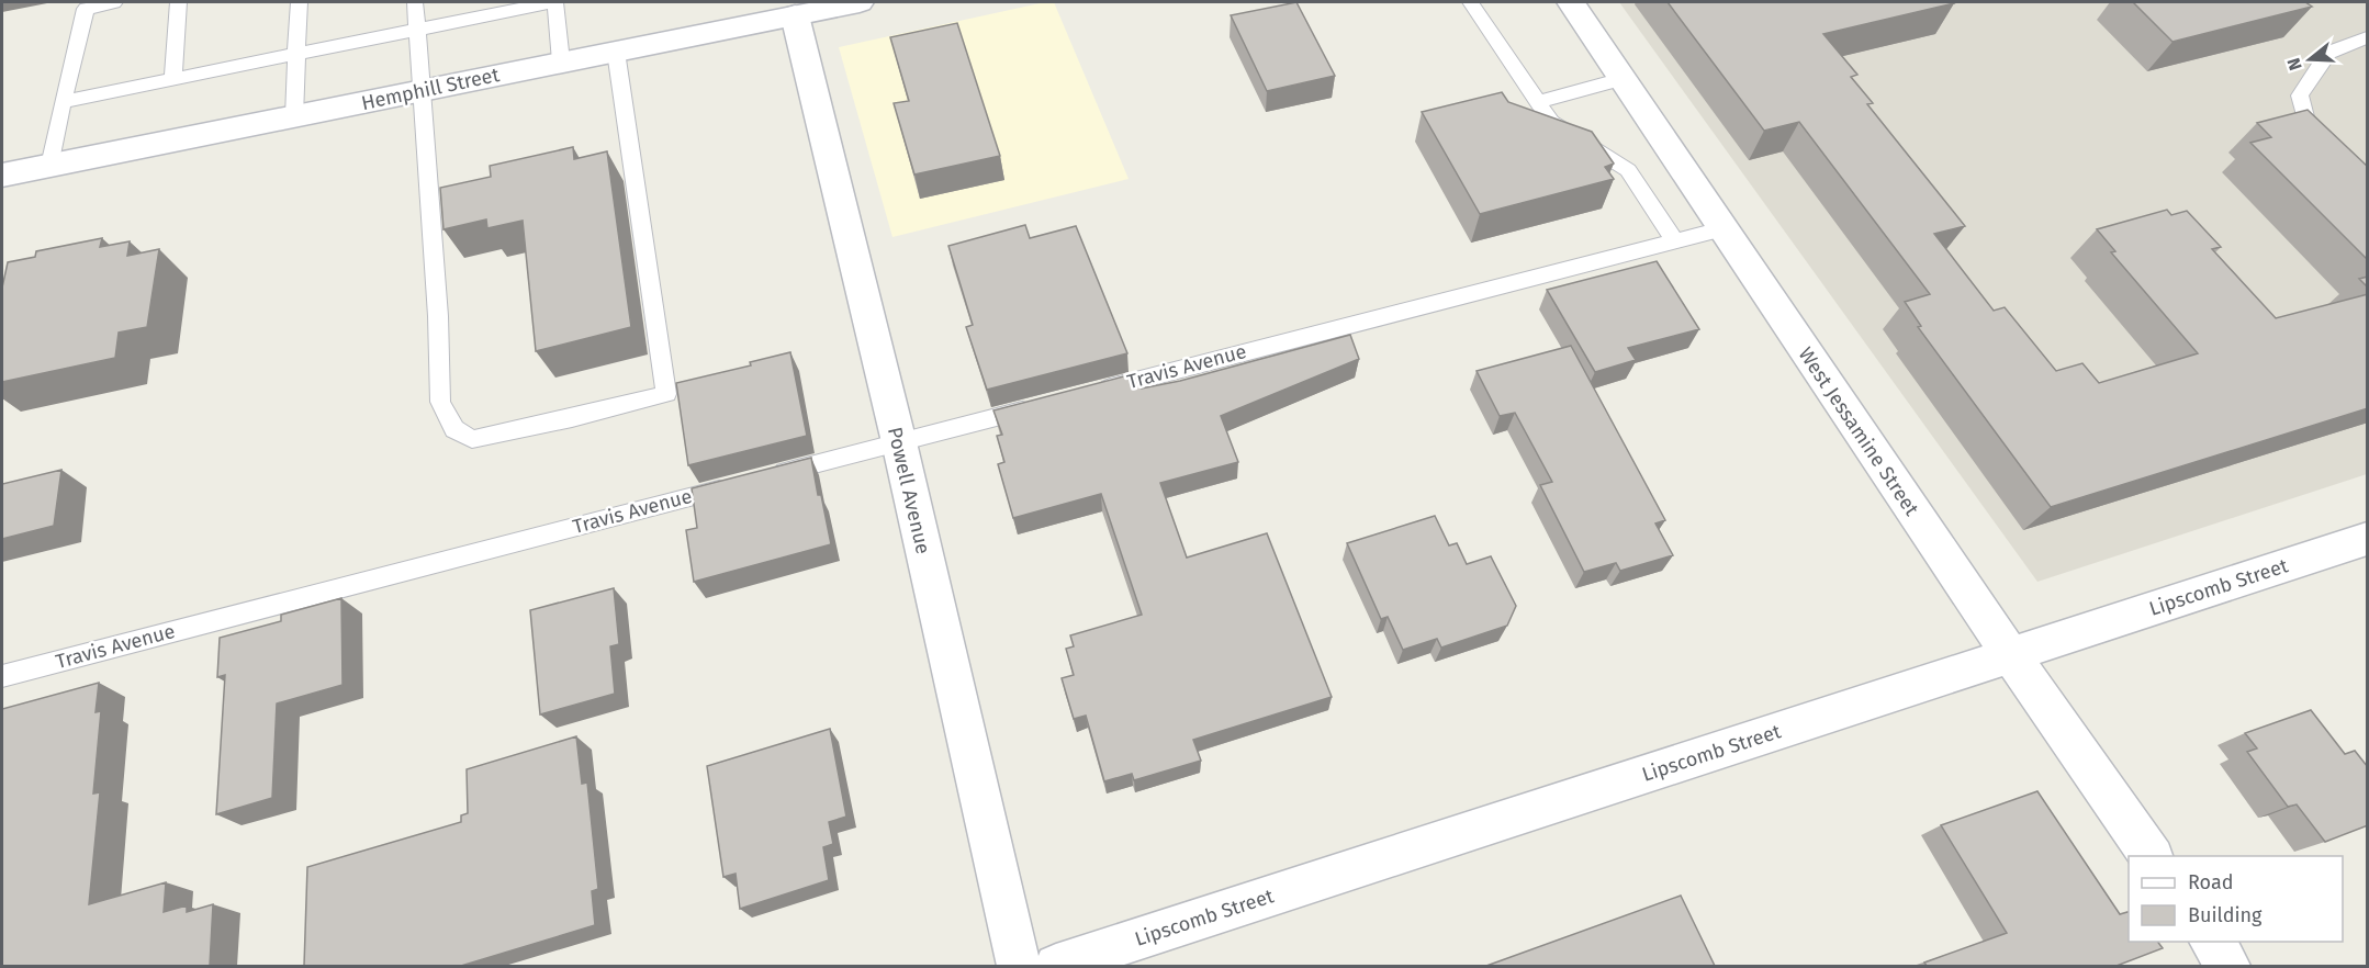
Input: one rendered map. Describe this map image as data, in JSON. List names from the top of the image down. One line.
{"streets":{"street":["Hemphill Street","West Jessamine Street","Powell Avenue","Lipscomb Street"],"lane":["Travis Avenue"]},"crossings":[["Hemphill Street","Powell Avenue"],["Travis Avenue","West Jessamine Street"],["West Jessamine Street","Lipscomb Street"]],"legend":["Road","Building"],"north":"left"}
